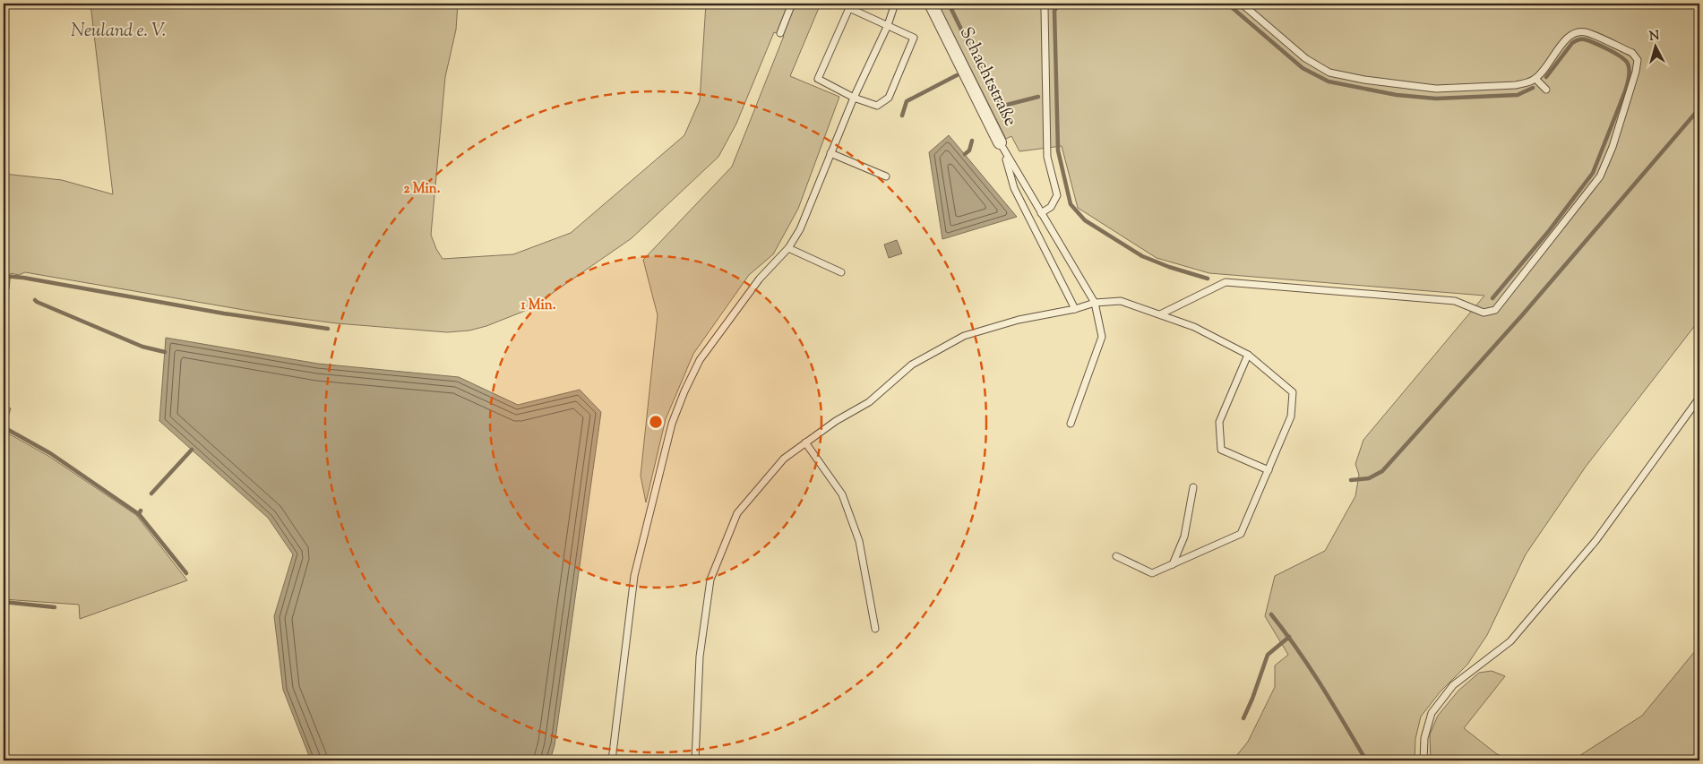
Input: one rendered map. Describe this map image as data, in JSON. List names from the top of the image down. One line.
{"streets":{"street":["Schachtstraße"]},"parks":["Neuland e. V."],"north":"top","rings":["2 Min.","1 Min."]}
